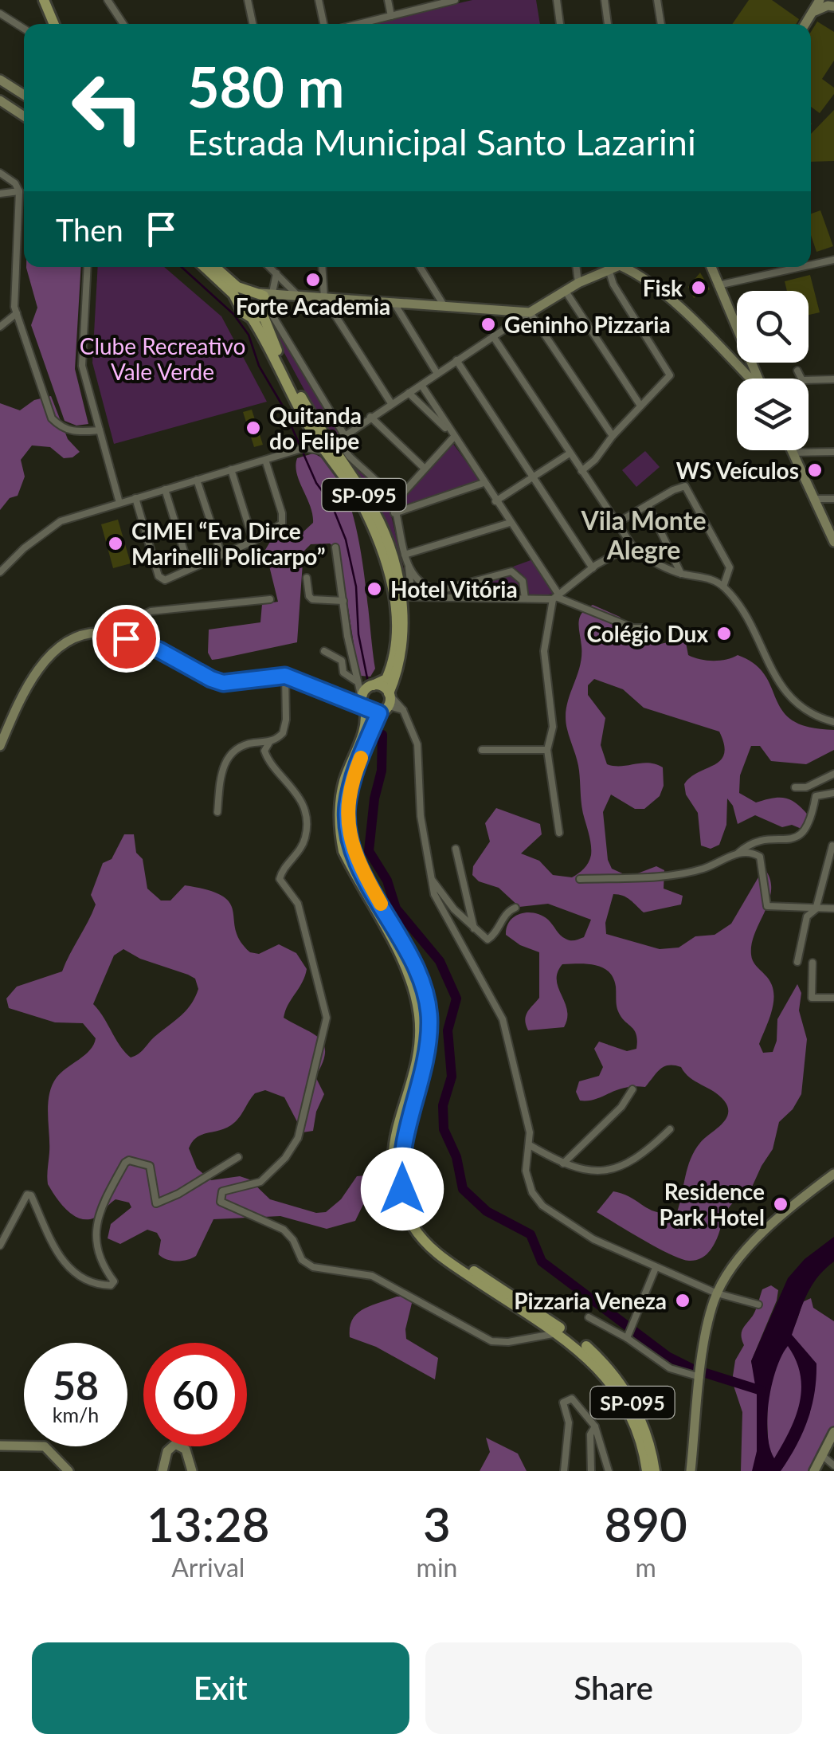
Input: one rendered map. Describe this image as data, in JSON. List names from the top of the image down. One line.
{"streets":{"main road":["SP-095"]},"districts":["Vila Monte Alegre"],"parks":["Clube Recreativo Vale Verde"],"places":["Forte Academia","Fisk","Geninho Pizzaria","Quitanda do Felipe","WS Veículos","CIMEI “Eva Dirce Marinelli Policarpo”","Hotel Vitória","Colégio Dux","Residence Park Hotel","Pizzaria Veneza"],"page":{"turn":["580 m","Estrada Municipal Santo Lazarini"],"then":"Then","speed":"58 km/h","limit":"60","eta":["13:28","Arrival","3","min","890","m"],"buttons":["Exit","Share"]}}
